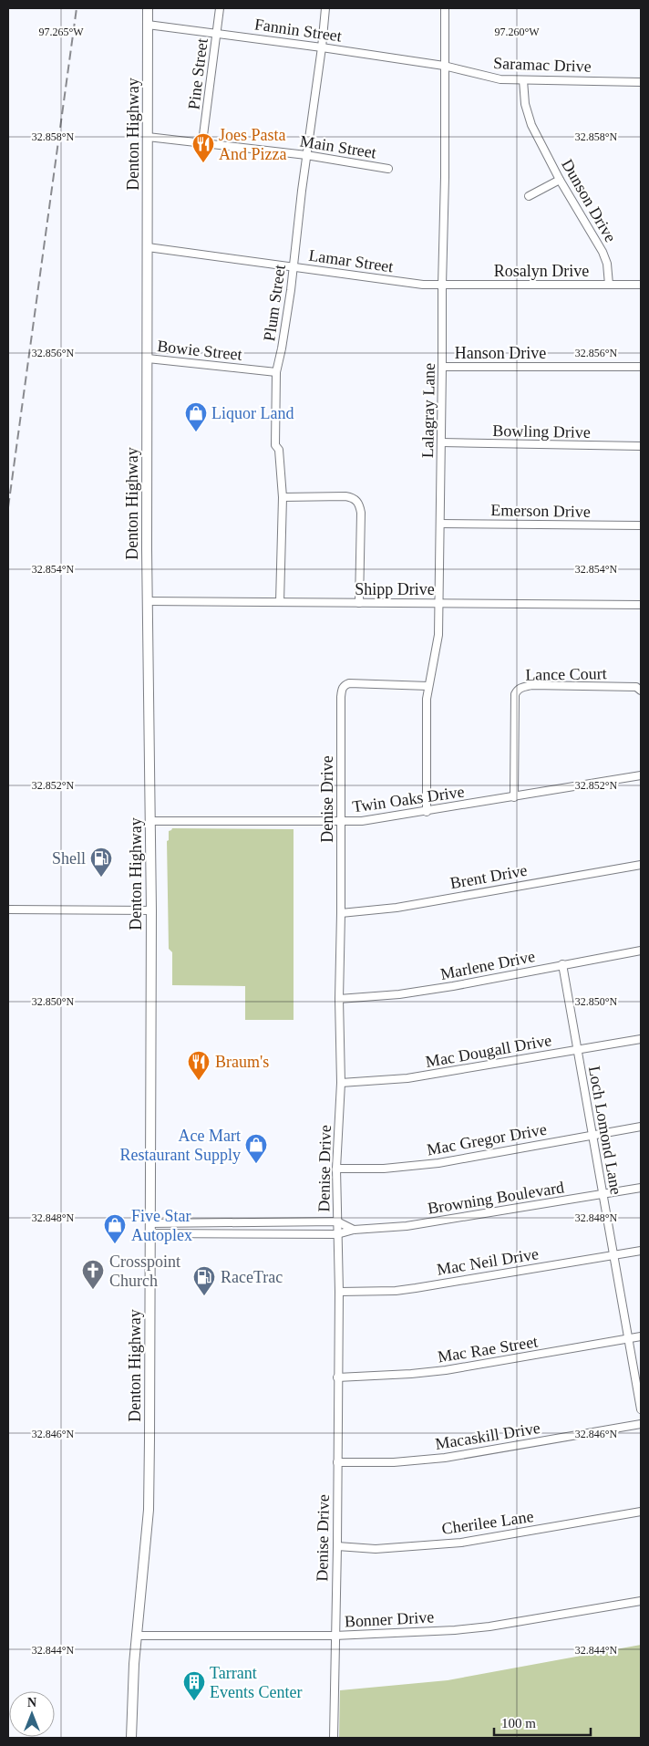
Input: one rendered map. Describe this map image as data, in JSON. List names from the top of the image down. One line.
{"streets":{"main road":["Denton Highway"],"street":["Fannin Street","Saramac Drive","Pine Street","Main Street","Dunson Drive","Lamar Street","Rosalyn Drive","Plum Street","Bowie Street","Hanson Drive","Lalagray Lane","Bowling Drive","Emerson Drive","Shipp Drive","Lance Court","Denise Drive","Twin Oaks Drive","Brent Drive","Marlene Drive","Mac Dougall Drive","Loch Lomond Lane","Mac Gregor Drive","Browning Boulevard","Mac Neil Drive","Mac Rae Street","Macaskill Drive","Cherilee Lane","Bonner Drive"]},"crossings":[["Fannin Street","Saramac Drive"],["Fannin Street","Pine Street"],["Fannin Street","Denton Highway"],["Fannin Street","Plum Street"],["Fannin Street","Lalagray Lane"],["Saramac Drive","Dunson Drive"],["Saramac Drive","Lalagray Lane"],["Pine Street","Main Street"],["Denton Highway","Main Street"],["Denton Highway","Lamar Street"],["Denton Highway","Bowie Street"],["Denton Highway","Shipp Drive"],["Denton Highway","Twin Oaks Drive"],["Denton Highway","Browning Boulevard"],["Denton Highway","Bonner Drive"],["Main Street","Plum Street"],["Dunson Drive","Rosalyn Drive"],["Lamar Street","Rosalyn Drive"],["Lamar Street","Plum Street"],["Lamar Street","Lalagray Lane"],["Rosalyn Drive","Lalagray Lane"],["Plum Street","Bowie Street"],["Plum Street","Shipp Drive"],["Hanson Drive","Lalagray Lane"],["Lalagray Lane","Bowling Drive"],["Lalagray Lane","Emerson Drive"],["Lalagray Lane","Shipp Drive"],["Lalagray Lane","Denise Drive"],["Lalagray Lane","Twin Oaks Drive"],["Lance Court","Twin Oaks Drive"],["Denise Drive","Twin Oaks Drive"],["Denise Drive","Brent Drive"],["Denise Drive","Marlene Drive"],["Denise Drive","Mac Dougall Drive"],["Denise Drive","Mac Gregor Drive"],["Denise Drive","Browning Boulevard"],["Denise Drive","Mac Neil Drive"],["Denise Drive","Mac Rae Street"],["Denise Drive","Macaskill Drive"],["Denise Drive","Cherilee Lane"],["Denise Drive","Bonner Drive"],["Marlene Drive","Loch Lomond Lane"],["Mac Dougall Drive","Loch Lomond Lane"],["Loch Lomond Lane","Mac Gregor Drive"],["Loch Lomond Lane","Browning Boulevard"],["Loch Lomond Lane","Mac Neil Drive"],["Loch Lomond Lane","Mac Rae Street"]],"places":{"restaurant":["Joes Pasta And Pizza","Braum's"],"shop":["Liquor Land","Ace Mart Restaurant Supply","Five Star Autoplex"],"fuel station":["Shell","RaceTrac"],"church":["Crosspoint Church"],"building":["Tarrant Events Center"]},"scale_bar":"100 m","north":"top","coordinates":["97.265°W","97.260°W","32.858°N","32.856°N","32.854°N","32.852°N","32.850°N","32.848°N","32.846°N","32.844°N"]}
